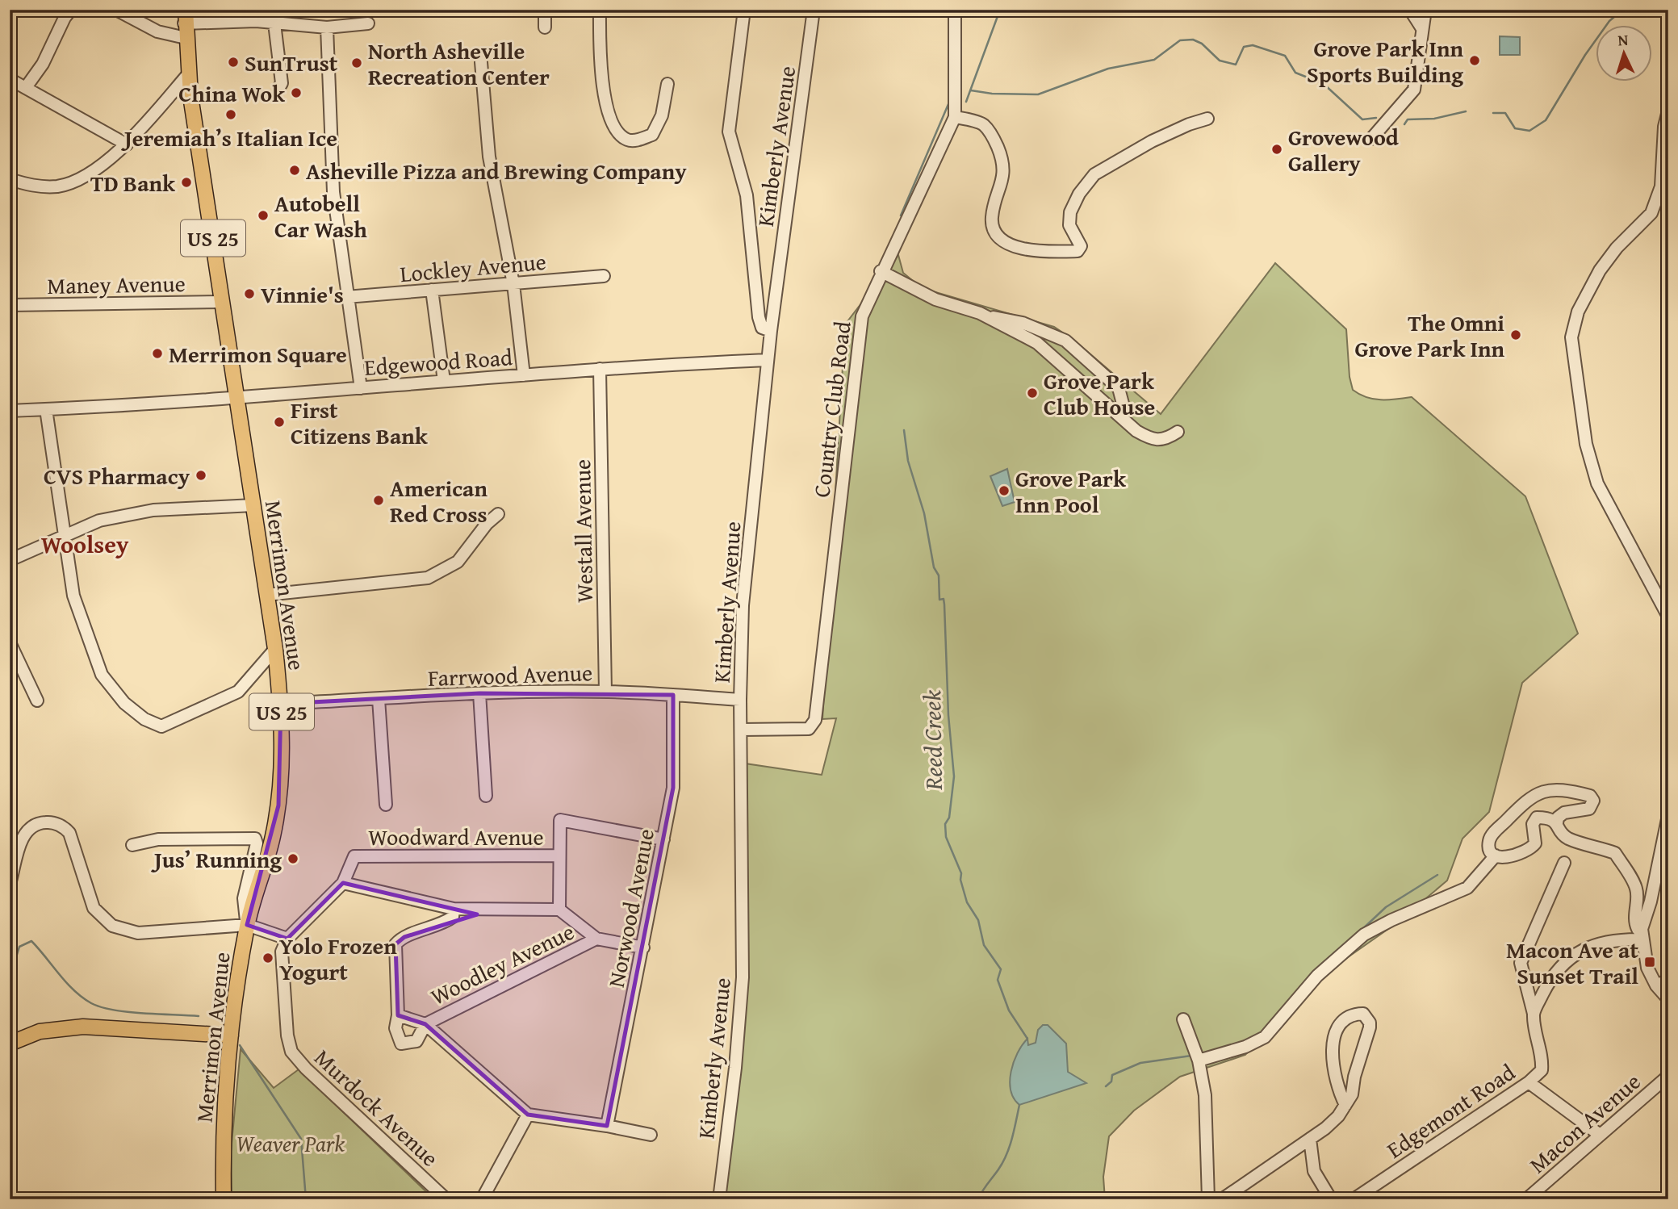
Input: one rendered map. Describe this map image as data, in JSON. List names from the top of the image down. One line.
{"streets":{"main road":["US 25","Merrimon Avenue"],"street":["Kimberly Avenue","Lockley Avenue","Maney Avenue","Edgewood Road","Country Club Road","Westall Avenue","Farrwood Avenue","Woodward Avenue","Norwood Avenue","Woodley Avenue","Murdock Avenue","Edgemont Road","Macon Avenue"]},"crossings":[["Kimberly Avenue","Edgewood Road"],["Kimberly Avenue","Country Club Road"],["Kimberly Avenue","Farrwood Avenue"],["Maney Avenue","Merrimon Avenue"],["Edgewood Road","Westall Avenue"],["Edgewood Road","Merrimon Avenue"],["Westall Avenue","Farrwood Avenue"],["Merrimon Avenue","Farrwood Avenue"],["Farrwood Avenue","Norwood Avenue"],["Woodward Avenue","Norwood Avenue"],["Woodward Avenue","Murdock Avenue"]],"districts":["Woolsey"],"water":["Reed Creek"],"parks":["Weaver Park"],"places":{"other":["Grove Park Inn Sports Building","SunTrust","North Asheville Recreation Center","China Wok","Jeremiah’s Italian Ice","Grovewood Gallery","Asheville Pizza and Brewing Company","TD Bank","Autobell Car Wash","Vinnie's","The Omni Grove Park Inn","Merrimon Square","Grove Park Club House","First Citizens Bank","CVS Pharmacy","Grove Park Inn Pool","American Red Cross","Jus’ Running","Yolo Frozen Yogurt"],"transit":["Macon Ave at Sunset Trail"]},"north":"top"}
